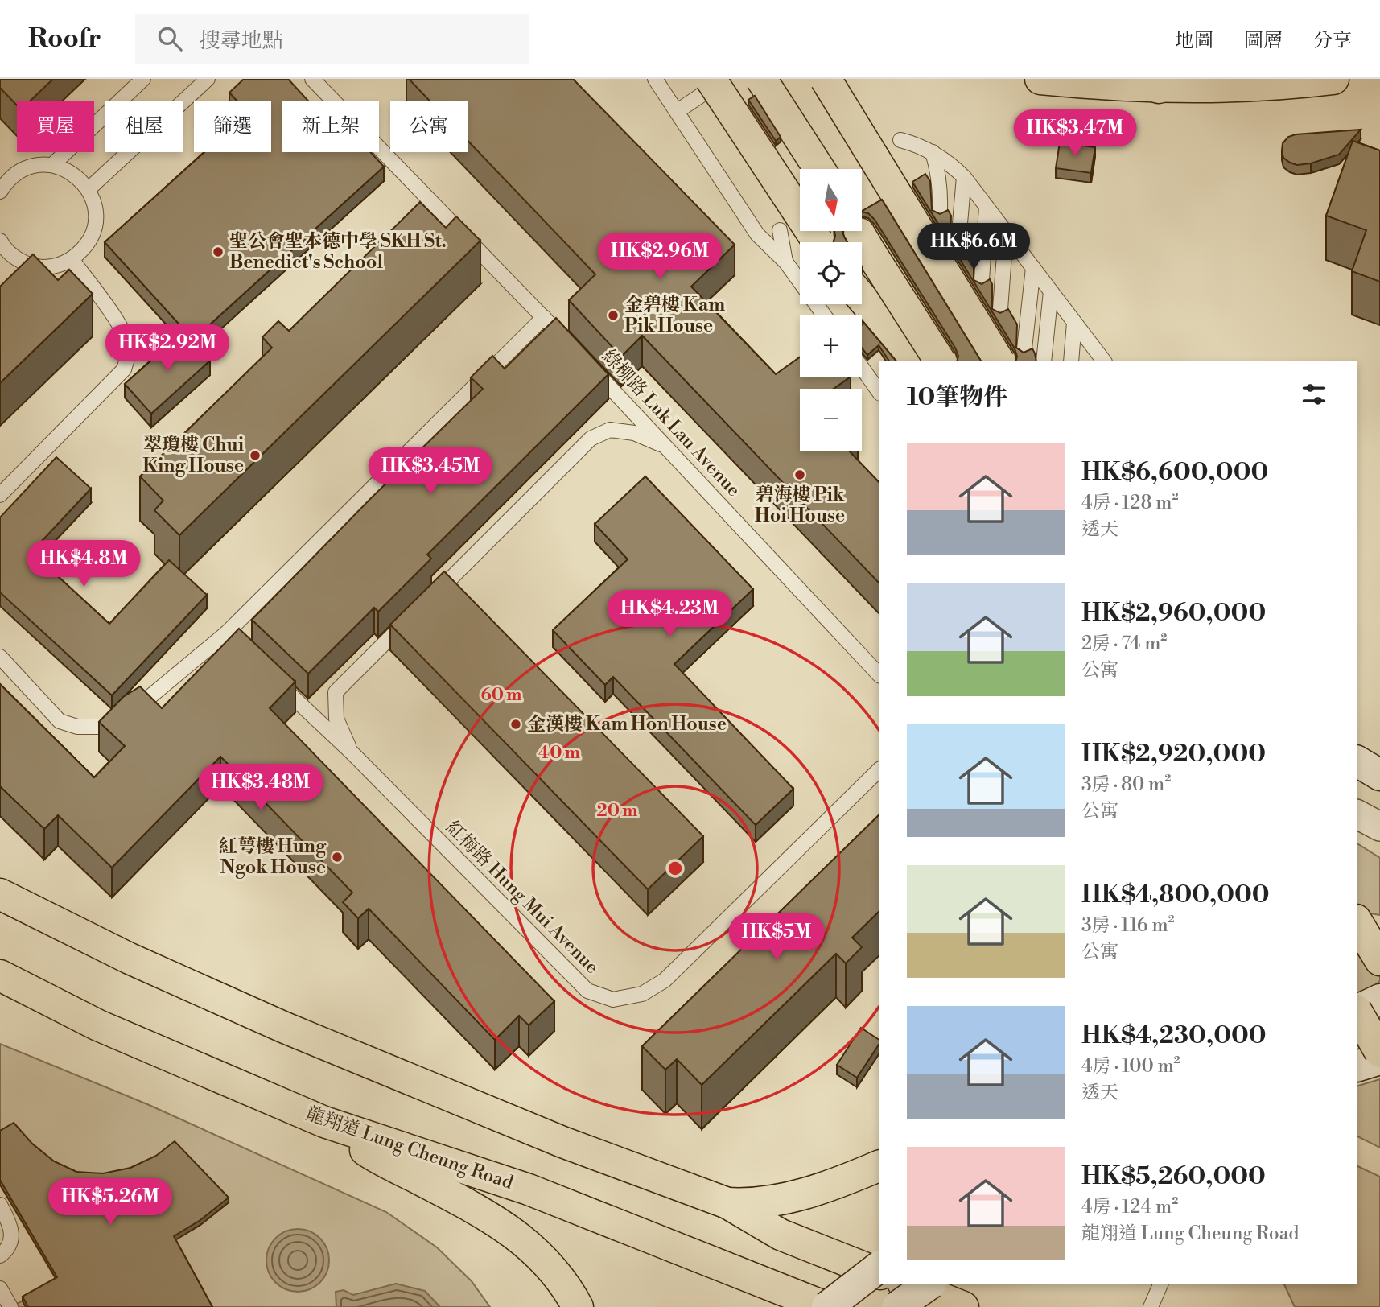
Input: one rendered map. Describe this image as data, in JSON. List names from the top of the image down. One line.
{"streets":{"main road":["龍翔道 Lung Cheung Road"],"lane":["綠柳路 Luk Lau Avenue","紅梅路 Hung Mui Avenue"]},"places":["聖公會聖本德中學 SKH St. Benedict's School","金碧樓 Kam Pik House","翠瓊樓 Chui King House","碧海樓 Pik Hoi House","金漢樓 Kam Hon House","紅萼樓 Hung Ngok House"],"north":"bottom","page":{"header":"Roofr","search":"搜尋地點","nav":["地圖","圖層","分享"],"chip":["買屋","租屋","篩選","新上架","公寓"],"price":["HK$3.47M","HK$6.6M","HK$2.96M","HK$2.92M","HK$3.45M","HK$4.8M","HK$4.23M","HK$3.48M","HK$5M","HK$5.26M"],"map_buttons":["+","−"],"heading":"10筆物件","list":[{"name":"HK$6,600,000","note":"4房 · 128 m² · 透天"},{"name":"HK$2,960,000","note":"2房 · 74 m² · 公寓"},{"name":"HK$2,920,000","note":"3房 · 80 m² · 公寓"},{"name":"HK$4,800,000","note":"3房 · 116 m² · 公寓"},{"name":"HK$4,230,000","note":"4房 · 100 m² · 透天"},{"name":"HK$5,260,000","note":"4房 · 124 m² · 龍翔道 Lung Cheung Road"}]},"rings":["60 m","40 m","20 m"]}
